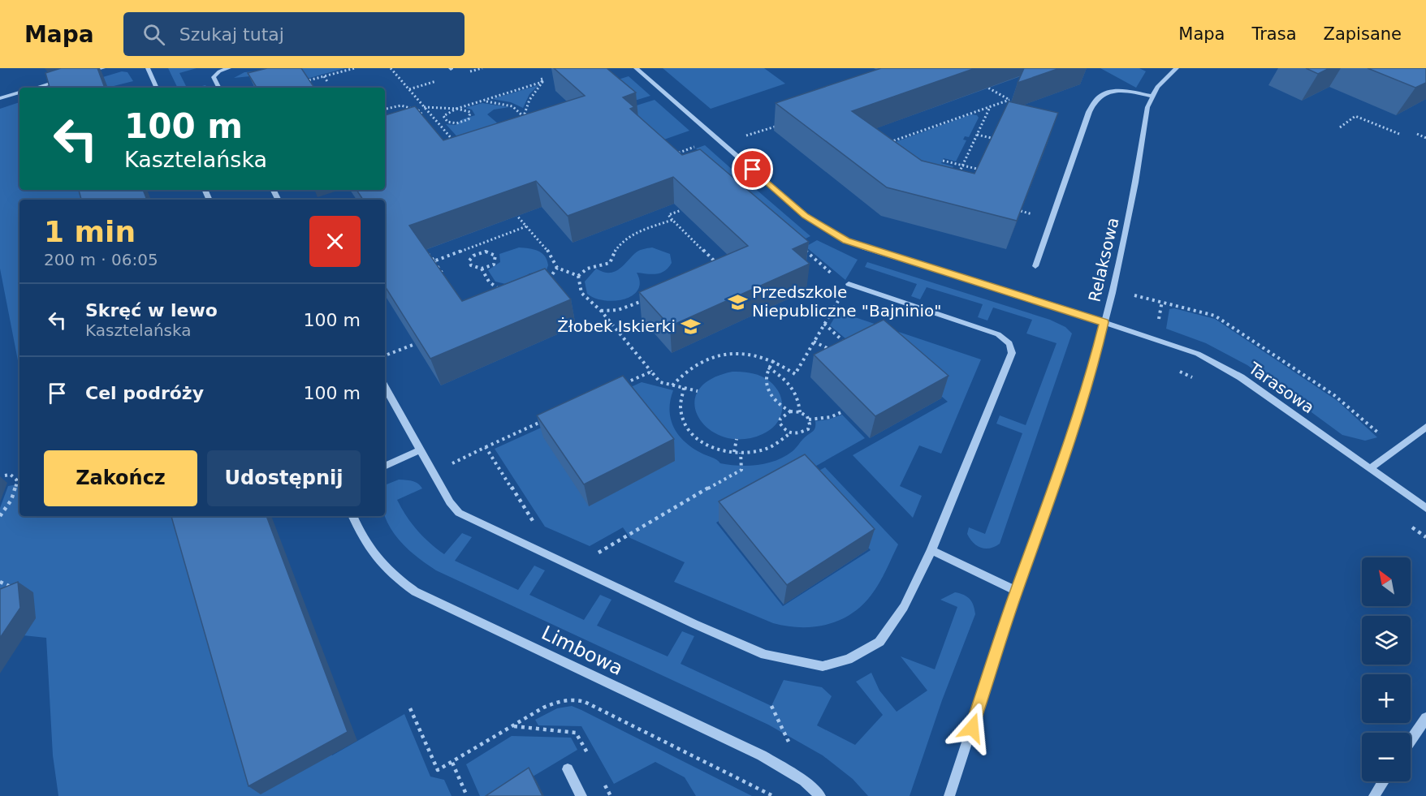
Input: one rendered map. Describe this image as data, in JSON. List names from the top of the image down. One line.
{"streets":{"street":["Relaksowa","Tarasowa","Limbowa"]},"crossings":[["Relaksowa","Tarasowa"]],"places":{"school or university":["Przedszkole Niepubliczne \"Bajninio\"","Żłobek Iskierki"]},"north":"top left","page":{"header":"Mapa","search":"Szukaj tutaj","nav":["Mapa","Trasa","Zapisane"],"turn":["100 m","Kasztelańska"],"heading":["1 min","200 m · 06:05"],"list":[{"name":"Skręć w lewo","note":"Kasztelańska","value":"100 m"},{"name":"Cel podróży","value":"100 m"}],"buttons":["Zakończ","Udostępnij"],"map_buttons":["+","−"]}}
